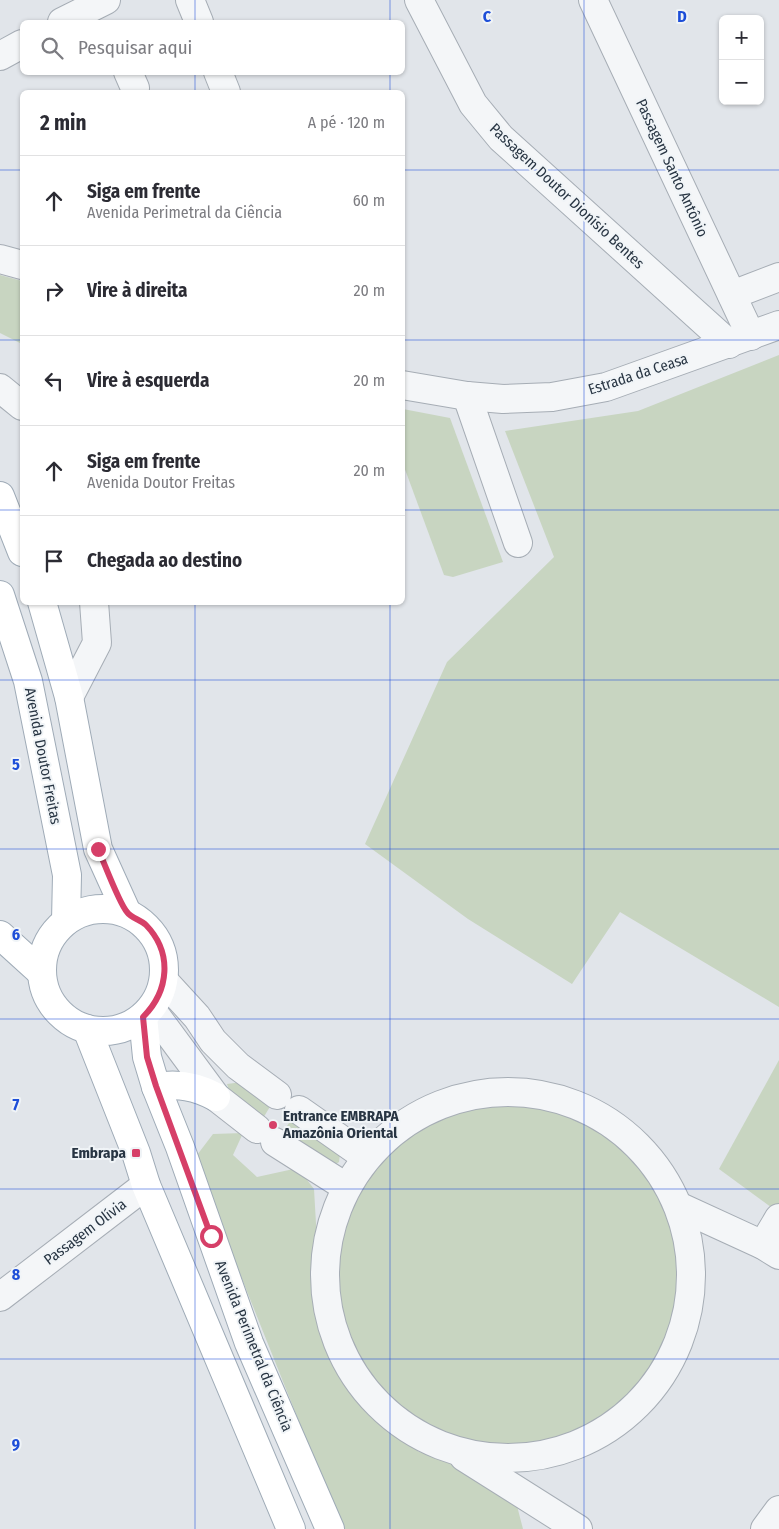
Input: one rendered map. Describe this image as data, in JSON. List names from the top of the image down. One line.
{"streets":{"main road":["Avenida Doutor Freitas","Avenida Perimetral da Ciência"],"street":["Passagem Santo Antônio","Passagem Doutor Dionísio Bentes","Estrada da Ceasa","Passagem Olívia"]},"crossings":[["Passagem Santo Antônio","Passagem Doutor Dionísio Bentes"],["Passagem Santo Antônio","Estrada da Ceasa"],["Passagem Doutor Dionísio Bentes","Estrada da Ceasa"],["Avenida Doutor Freitas","Avenida Perimetral da Ciência"]],"places":{"other":["Entrance EMBRAPA Amazônia Oriental"],"transit":["Embrapa"]},"page":{"map_buttons":["+","−"],"search":"Pesquisar aqui","heading":["2 min","A pé · 120 m"],"list":[["Siga em frente","Avenida Perimetral da Ciência","60 m"],["Vire à direita","20 m"],["Vire à esquerda","20 m"],["Siga em frente","Avenida Doutor Freitas","20 m"],"Chegada ao destino"]},"grid":{"columns":["C","D"],"rows":["5","6","7","8","9"]}}
